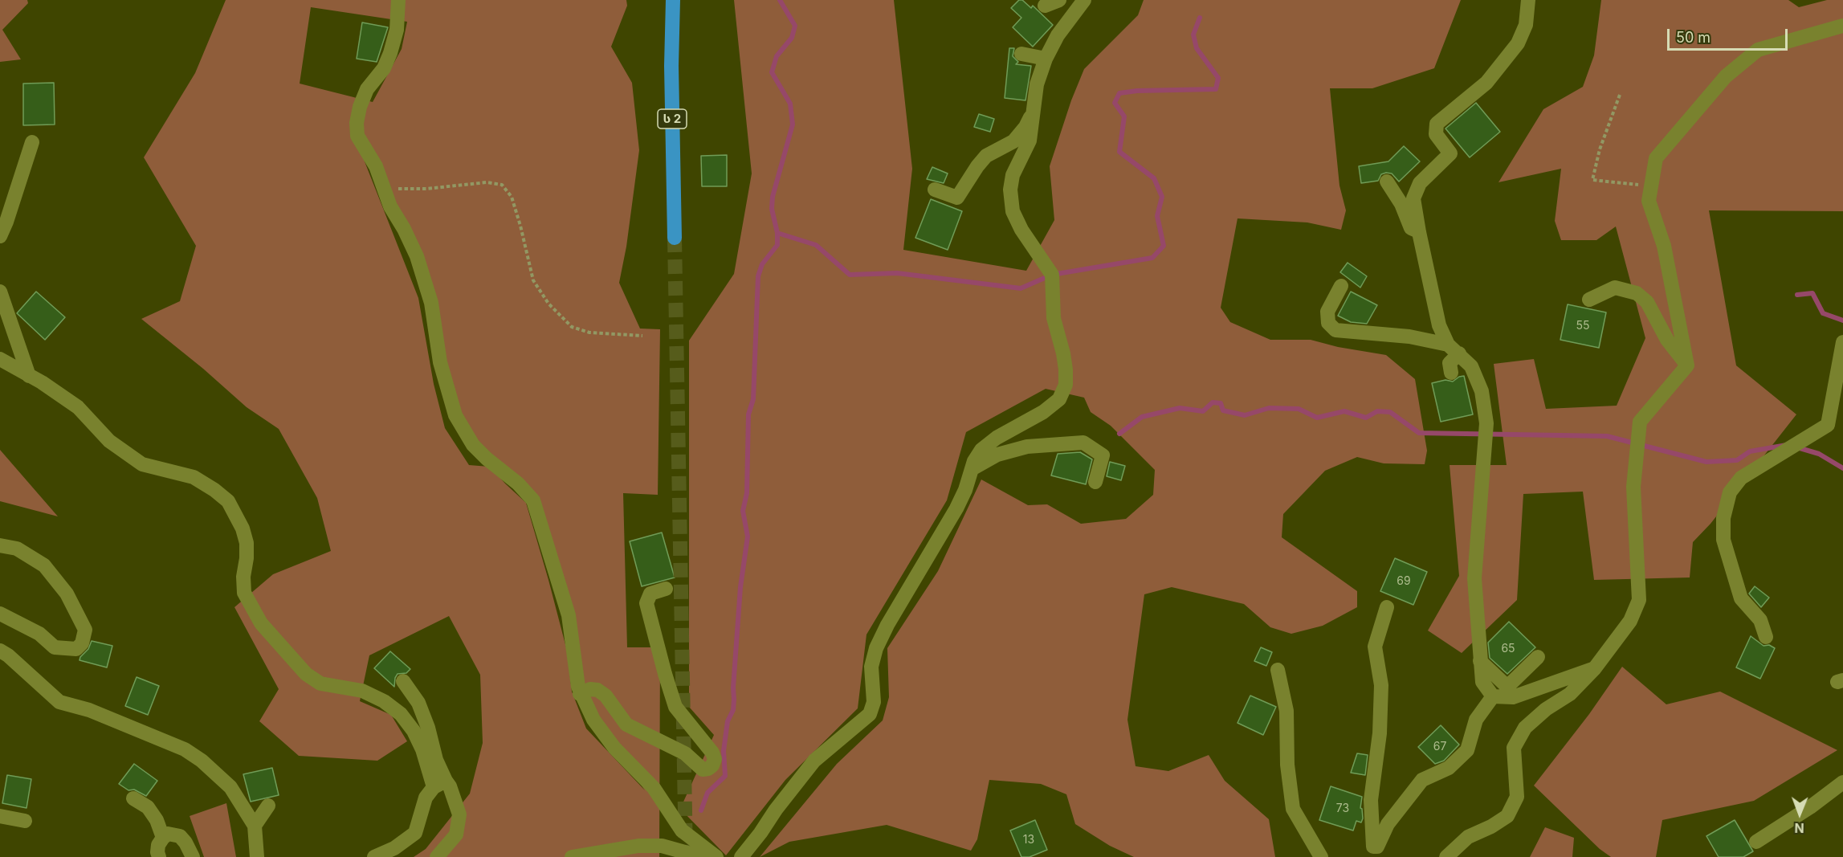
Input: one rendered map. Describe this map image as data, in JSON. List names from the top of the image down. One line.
{"streets":{"highway":["ს 2"]},"house_numbers":["55","69","65","67","73","13"],"scale_bar":"50 m","north":"bottom"}
